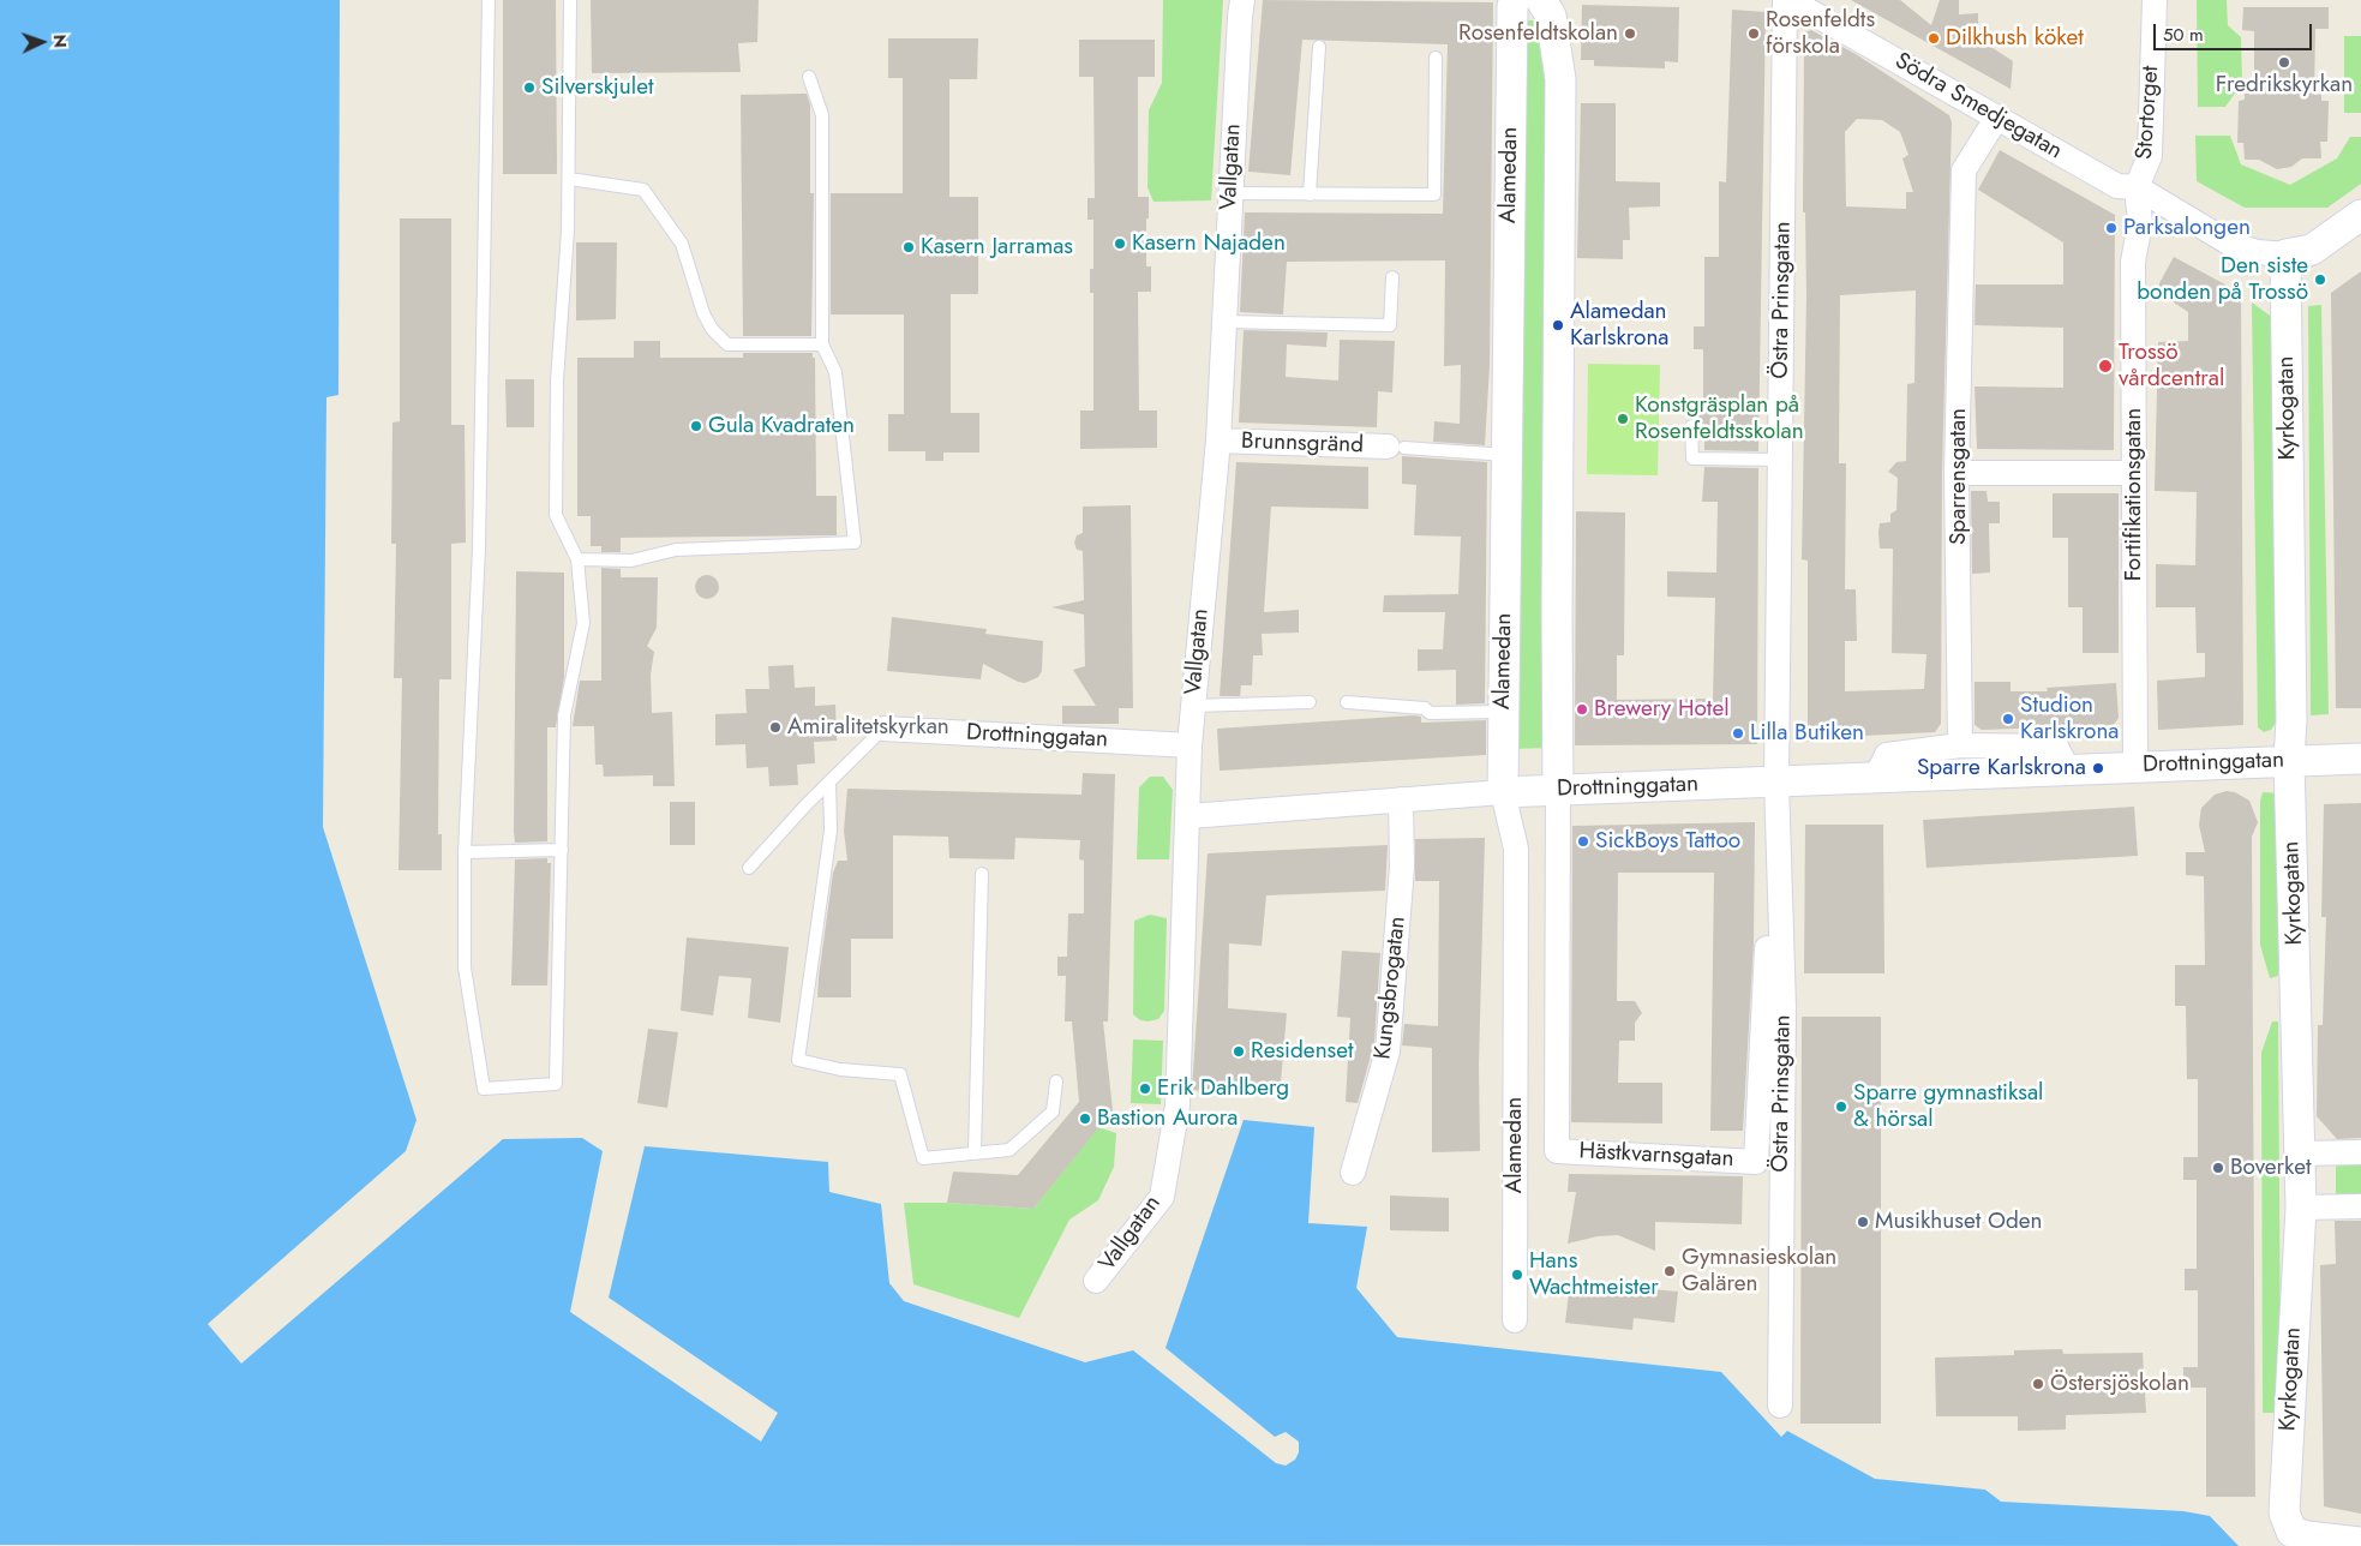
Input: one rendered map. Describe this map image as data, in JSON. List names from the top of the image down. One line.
{"streets":{"street":["Södra Smedjegatan","Stortorget","Vallgatan","Alamedan","Östra Prinsgatan","Kyrkogatan","Brunnsgränd","Sparrensgatan","Fortifikationsgatan","Drottninggatan","Kungsbrogatan","Hästkvarnsgatan"]},"crossings":[["Södra Smedjegatan","Stortorget"],["Södra Smedjegatan","Sparrensgatan"],["Södra Smedjegatan","Fortifikationsgatan"],["Stortorget","Kyrkogatan"],["Stortorget","Fortifikationsgatan"],["Vallgatan","Brunnsgränd"],["Vallgatan","Drottninggatan"],["Alamedan","Brunnsgränd"],["Alamedan","Drottninggatan"],["Alamedan","Hästkvarnsgatan"],["Östra Prinsgatan","Drottninggatan"],["Östra Prinsgatan","Hästkvarnsgatan"],["Kyrkogatan","Drottninggatan"],["Fortifikationsgatan","Drottninggatan"],["Drottninggatan","Kungsbrogatan"]],"places":["Rosenfeldtskolan","Rosenfeldts förskola","Dilkhush köket","Fredrikskyrkan","Silverskjulet","Parksalongen","Kasern Najaden","Kasern Jarramas","Den siste bonden på Trossö","Alamedan Karlskrona","Trossö vårdcentral","Konstgräsplan på Rosenfeldtsskolan","Gula Kvadraten","Brewery Hotel","Studion Karlskrona","Amiralitetskyrkan","Lilla Butiken","Sparre Karlskrona","SickBoys Tattoo","Residenset","Erik Dahlberg","Sparre gymnastiksal & hörsal","Bastion Aurora","Boverket","Musikhuset Oden","Gymnasieskolan Galären","Hans Wachtmeister","Östersjöskolan"],"scale_bar":"50 m","north":"right"}
